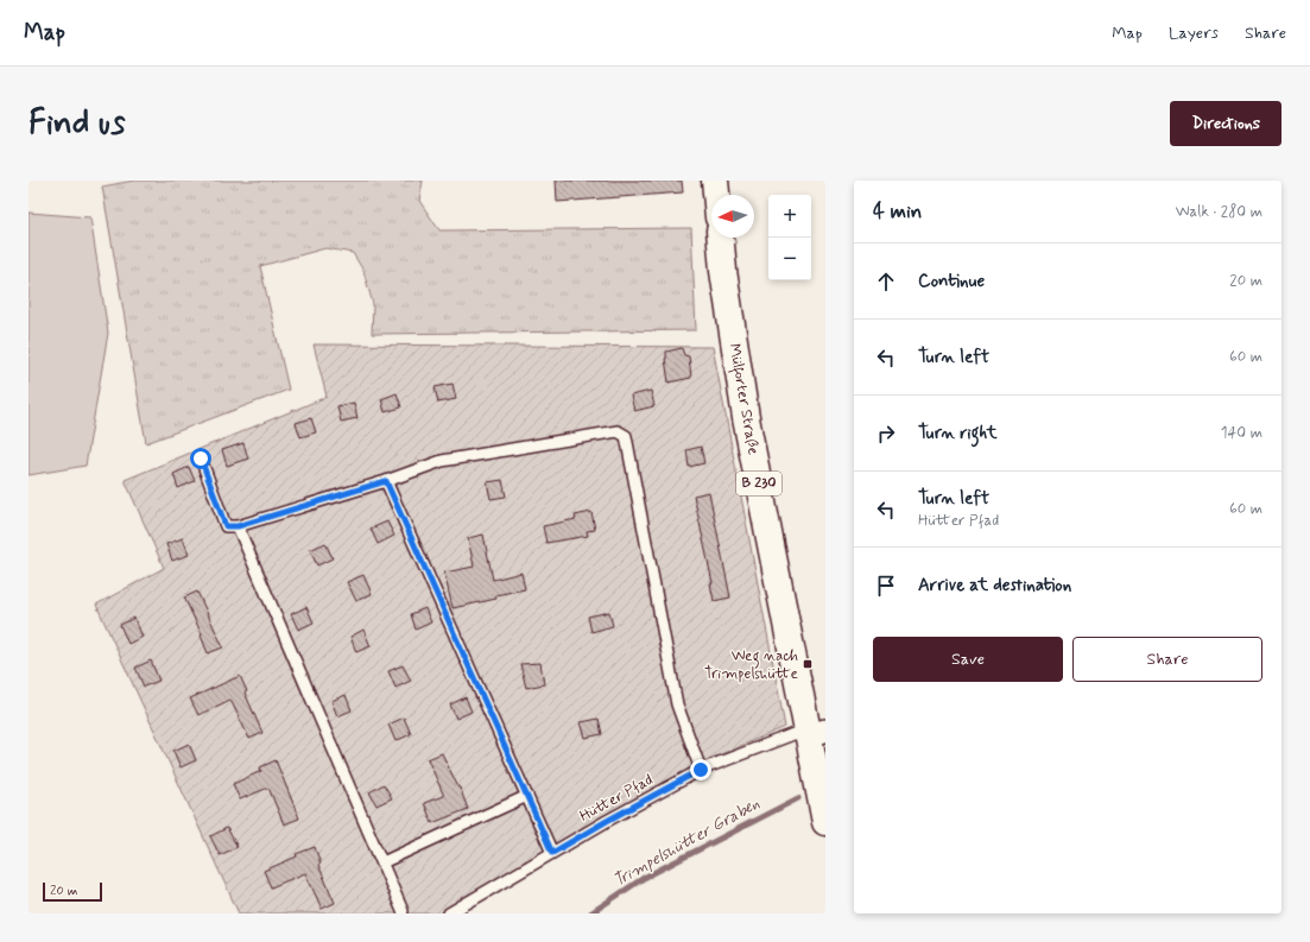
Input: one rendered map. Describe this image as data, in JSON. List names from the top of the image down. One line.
{"streets":{"main road":["Mülforter Straße","B 230"],"lane":["Hütter Pfad"]},"crossings":[["Mülforter Straße","B 230"],["Mülforter Straße","Hütter Pfad"],["B 230","Hütter Pfad"]],"water":["Trimpelshütter Graben"],"places":{"transit":["Weg nach Trimpelshütte"]},"scale_bar":"20 m","north":"left","page":{"header":"Map","nav":["Map","Layers","Share"],"buttons":["Directions",["Save","Share"]],"title":"Find us","heading":["4 min","Walk · 280 m"],"map_buttons":["+","−"],"list":[["Continue","20 m"],["Turn left","60 m"],["Turn right","140 m"],["Turn left","Hütter Pfad","60 m"],"Arrive at destination"],"scale":"20 m"}}
